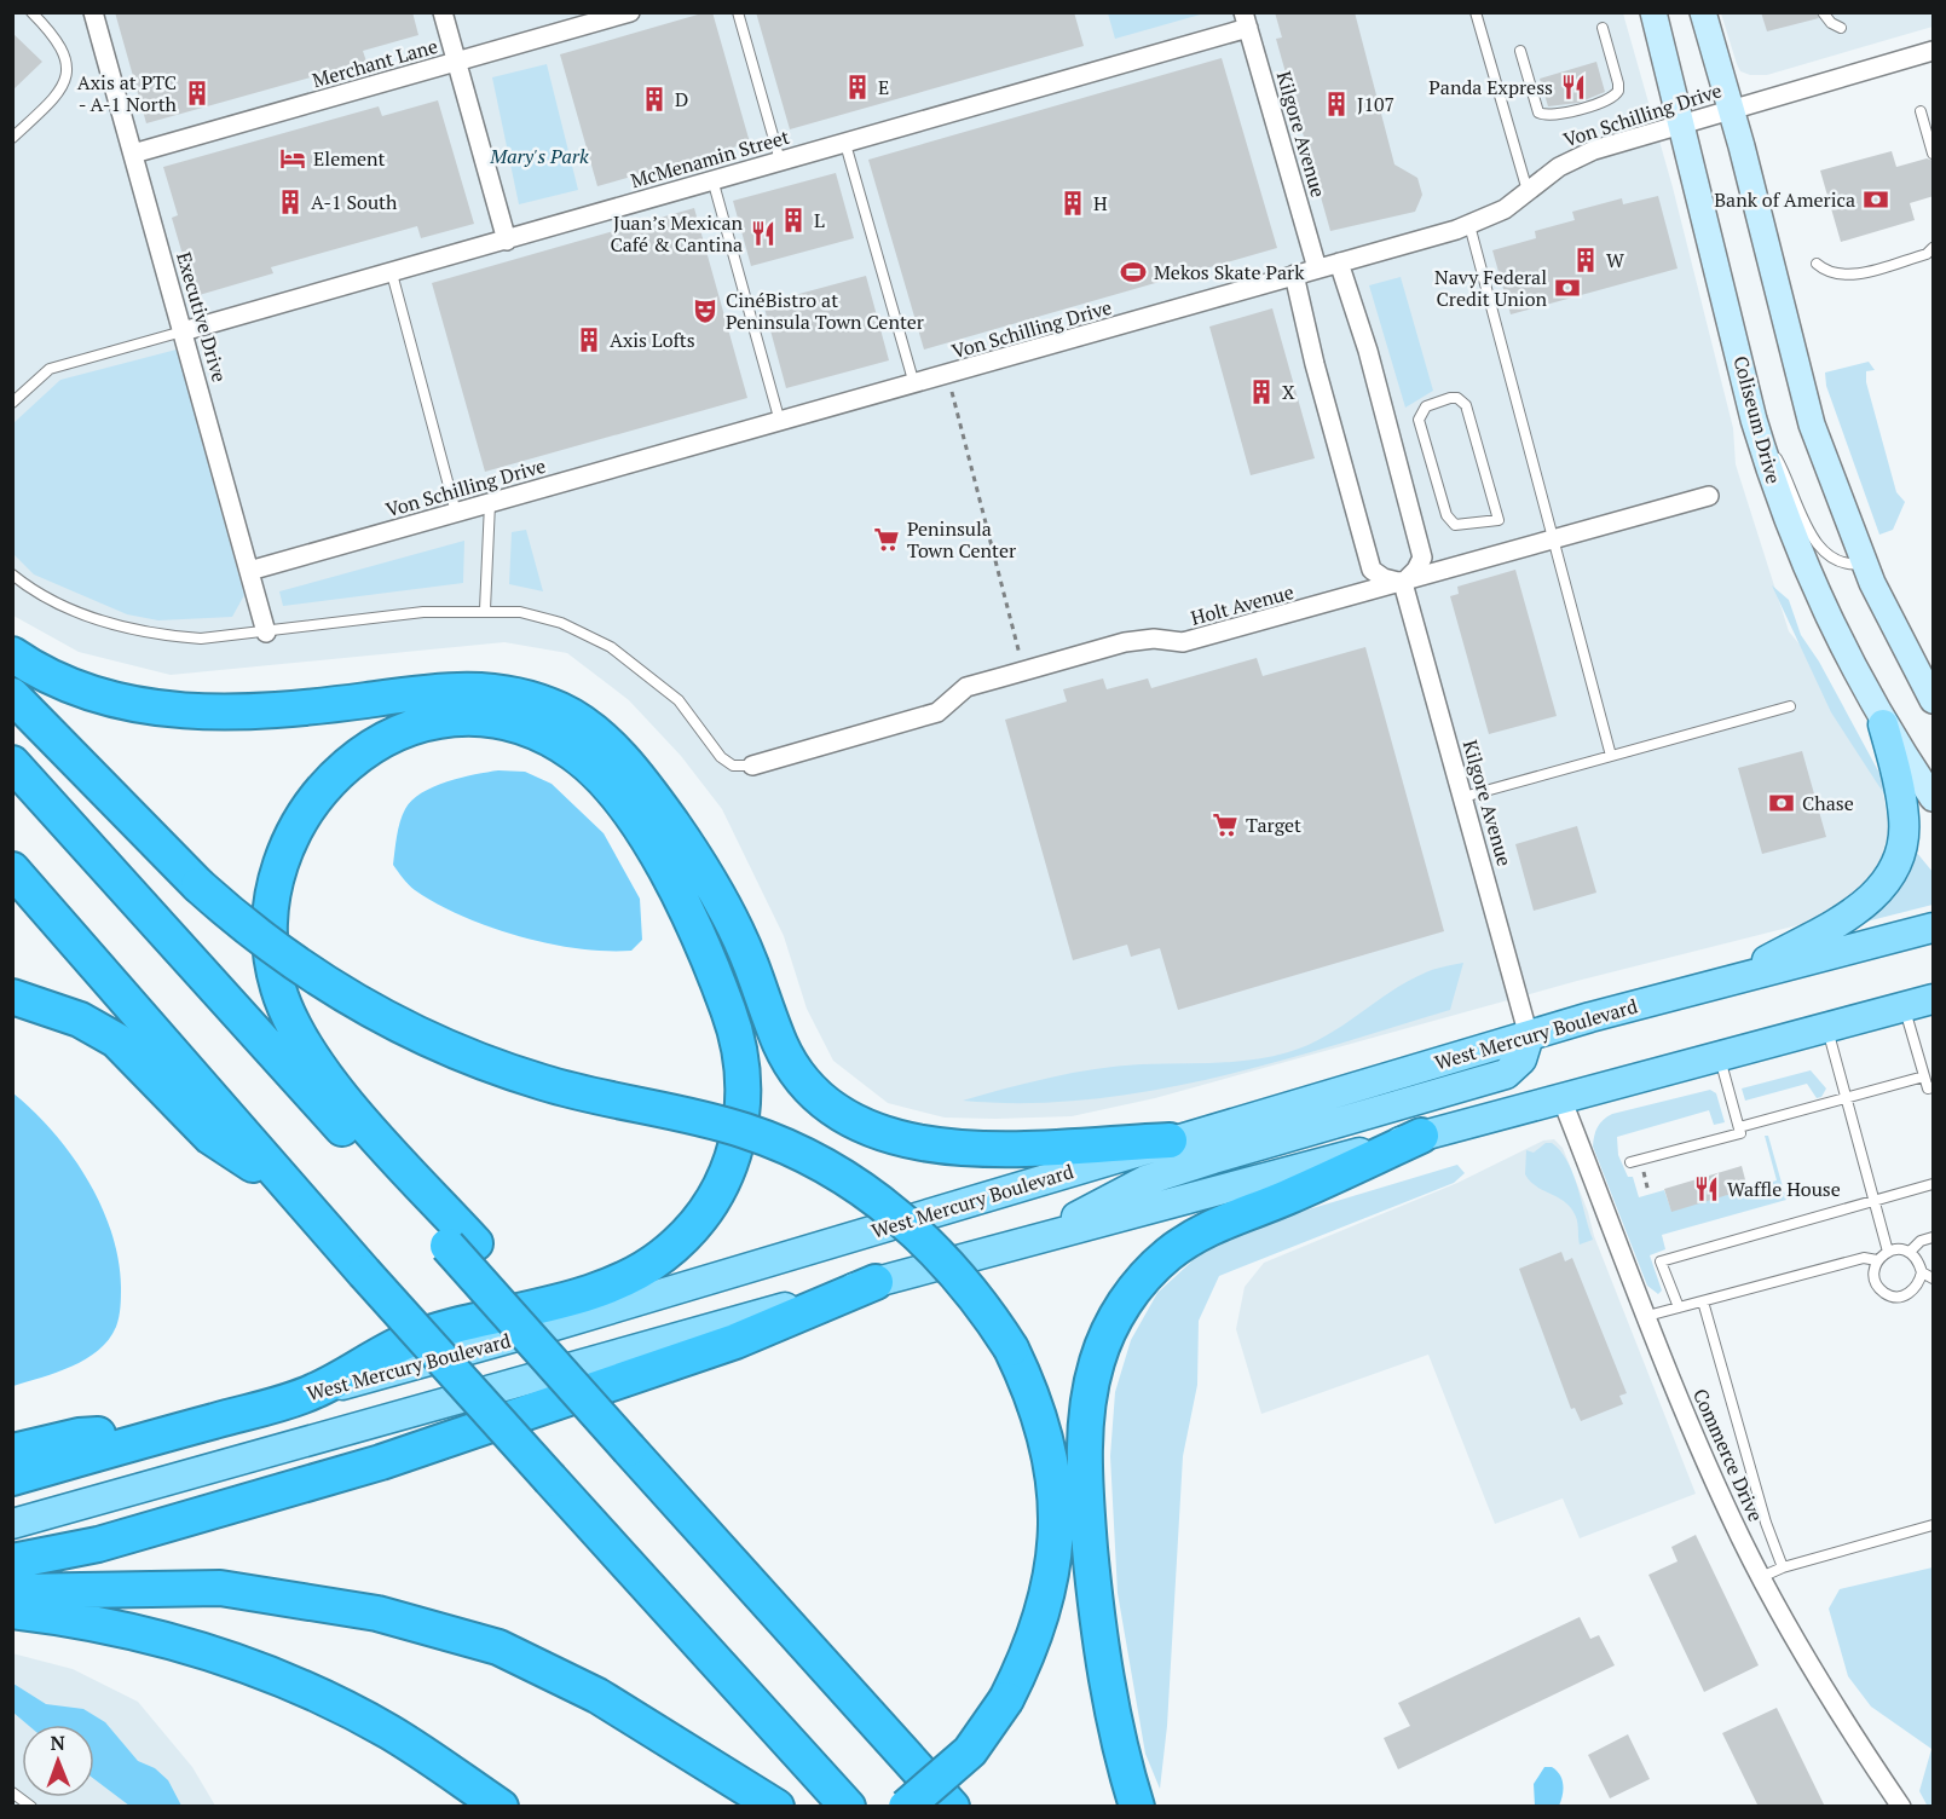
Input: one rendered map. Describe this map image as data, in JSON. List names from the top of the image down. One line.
{"streets":{"highway":["West Mercury Boulevard"],"street":["Merchant Lane","Von Schilling Drive","Kilgore Avenue","McMenamin Street","Executive Drive","Coliseum Drive","Holt Avenue","Commerce Drive"]},"crossings":[["Merchant Lane","Executive Drive"],["Von Schilling Drive","Kilgore Avenue"],["Von Schilling Drive","Executive Drive"],["Von Schilling Drive","Coliseum Drive"],["Kilgore Avenue","McMenamin Street"],["Kilgore Avenue","Holt Avenue"],["Kilgore Avenue","West Mercury Boulevard"],["McMenamin Street","Executive Drive"]],"parks":["Mary's Park"],"places":{"building":["E","Axis at PTC - A-1 North","D","J107","A-1 South","H","L","W","Axis Lofts","X"],"restaurant":["Panda Express","Juan’s Mexican Café & Cantina","Waffle House"],"hotel":["Element"],"bank":["Bank of America","Navy Federal Credit Union","Chase"],"sports":["Mekos Skate Park"],"theatre":["CinéBistro at Peninsula Town Center"],"supermarket":["Peninsula Town Center","Target"]},"north":"top"}
